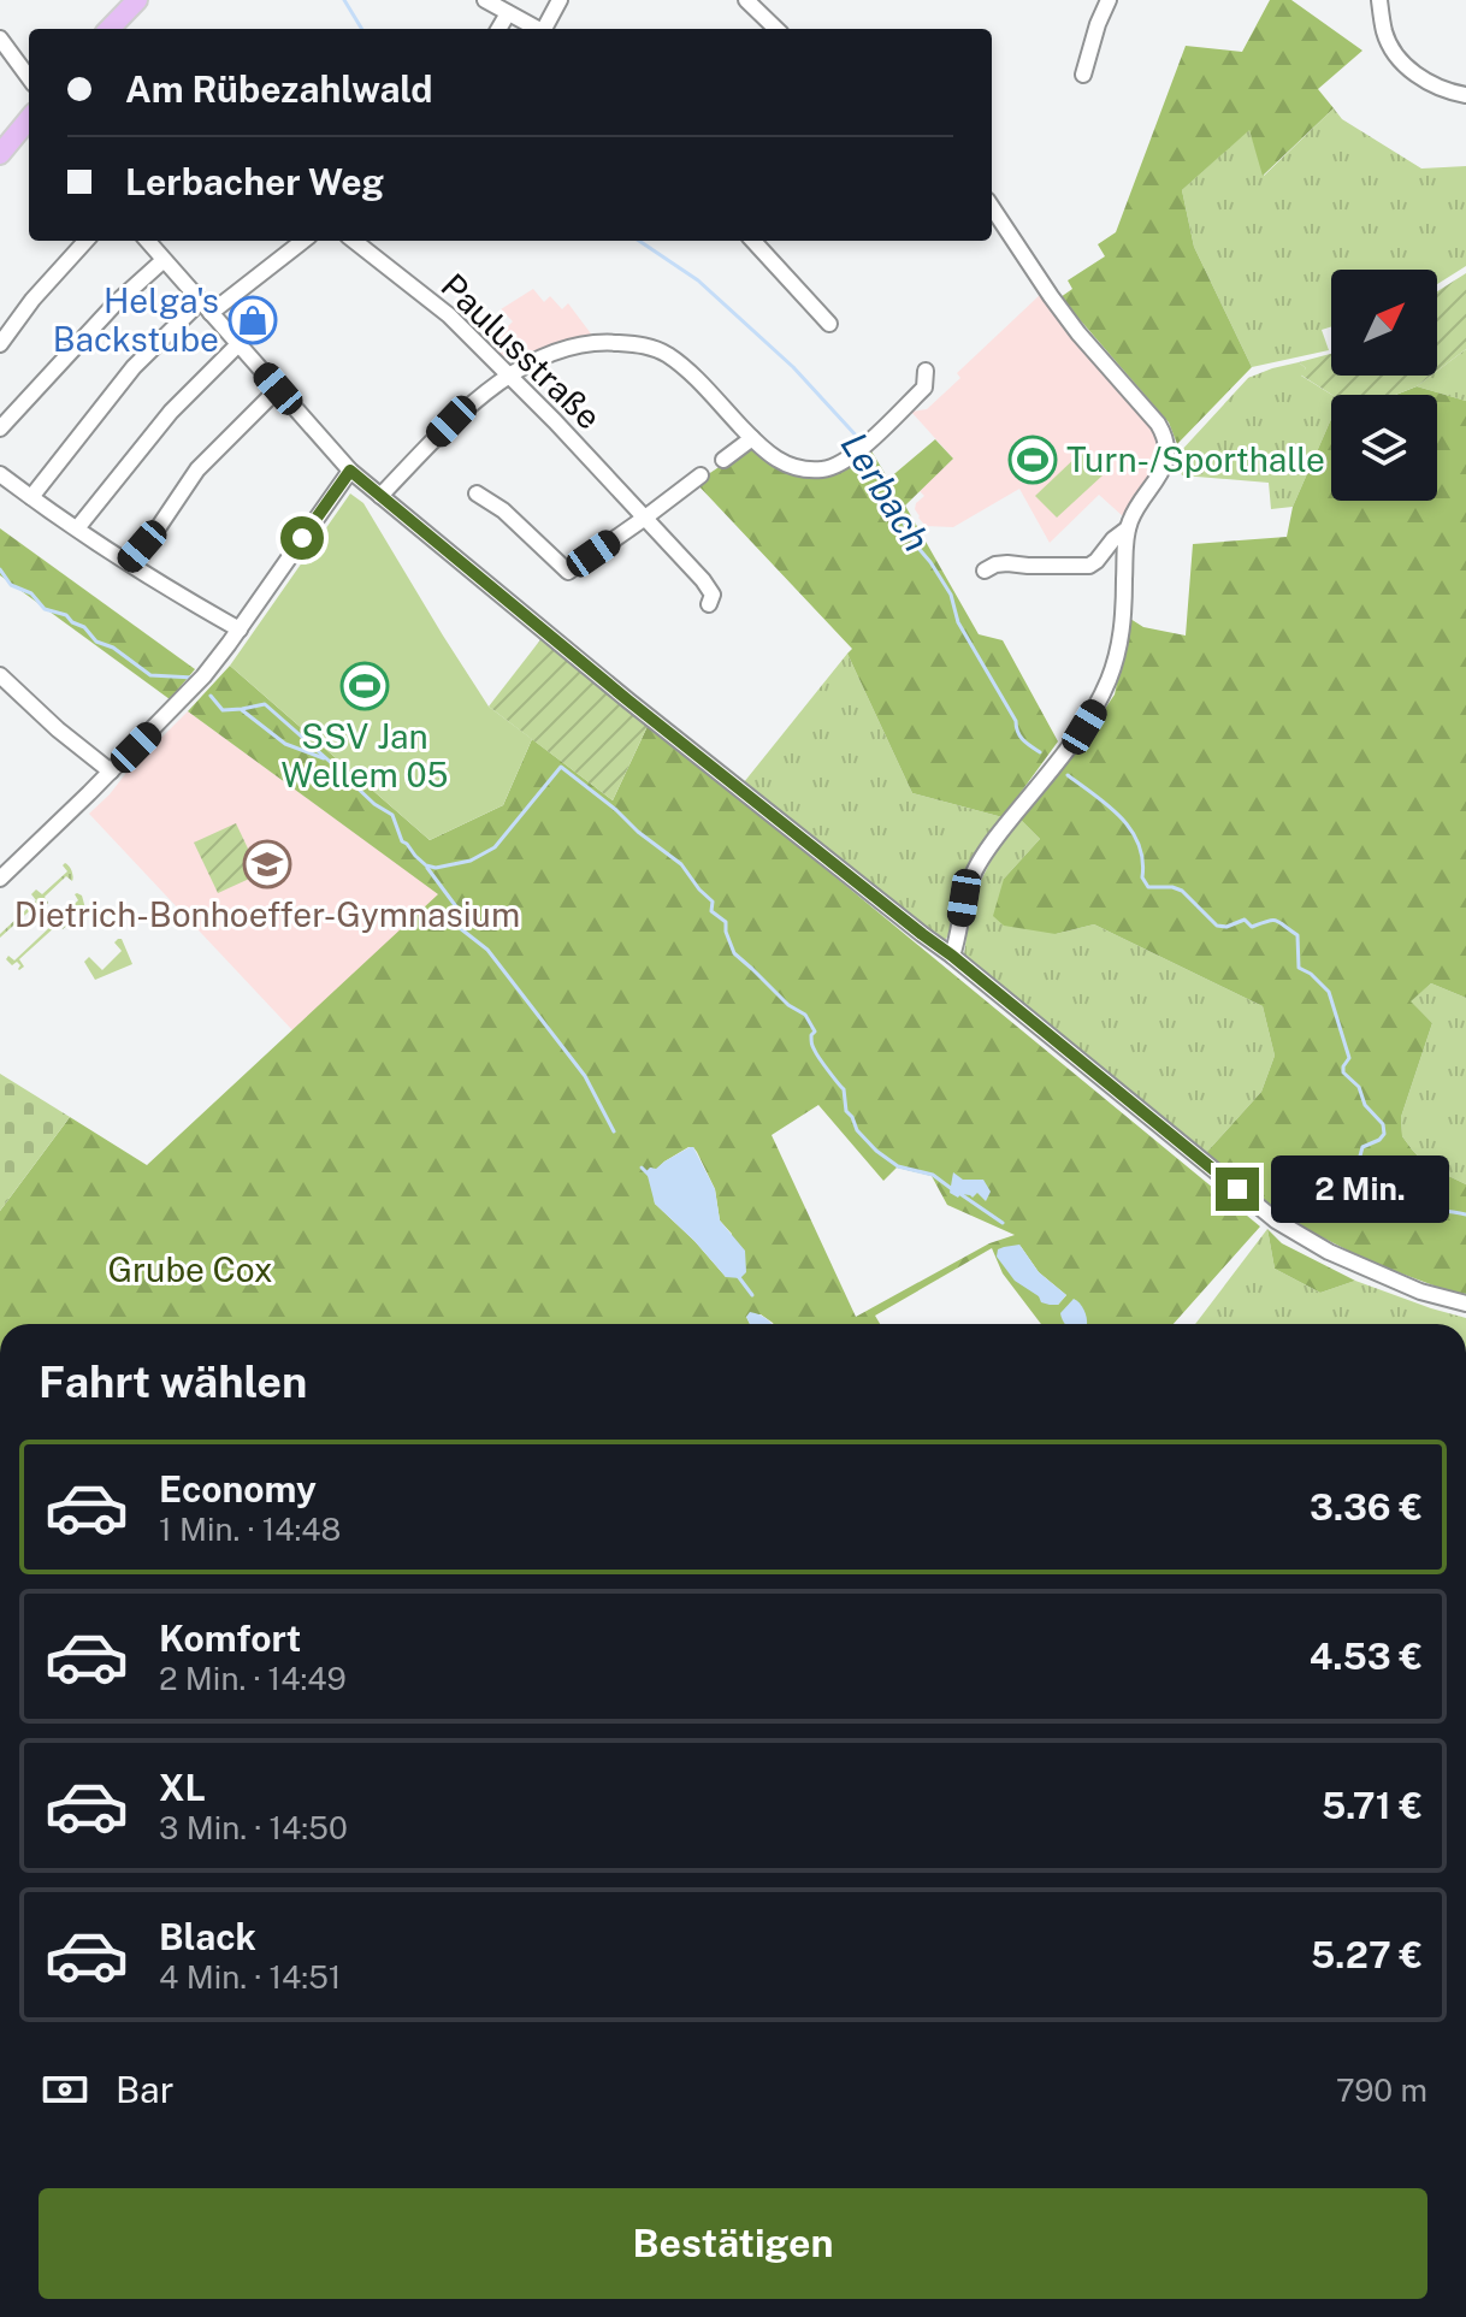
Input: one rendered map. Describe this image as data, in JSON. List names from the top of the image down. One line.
{"streets":{"street":["Paulusstraße"]},"water":["Lerbach"],"parks":["Grube Cox"],"places":{"shop":["Helga's Backstube"],"sports":["Turn-/Sporthalle","SSV Jan Wellem 05"],"school or university":["Dietrich-Bonhoeffer-Gymnasium"]},"north":"top right","page":{"banner":["Am Rübezahlwald","Lerbacher Weg"],"bubble":"2 Min.","heading":"Fahrt wählen","list":[{"name":"Economy","note":"1 Min. · 14:48","value":"3.36 €"},{"name":"Komfort","note":"2 Min. · 14:49","value":"4.53 €"},{"name":"XL","note":"3 Min. · 14:50","value":"5.71 €"},{"name":"Black","note":"4 Min. · 14:51","value":"5.27 €"}],"pay":["Bar","790 m"],"buttons":"Bestätigen"}}
